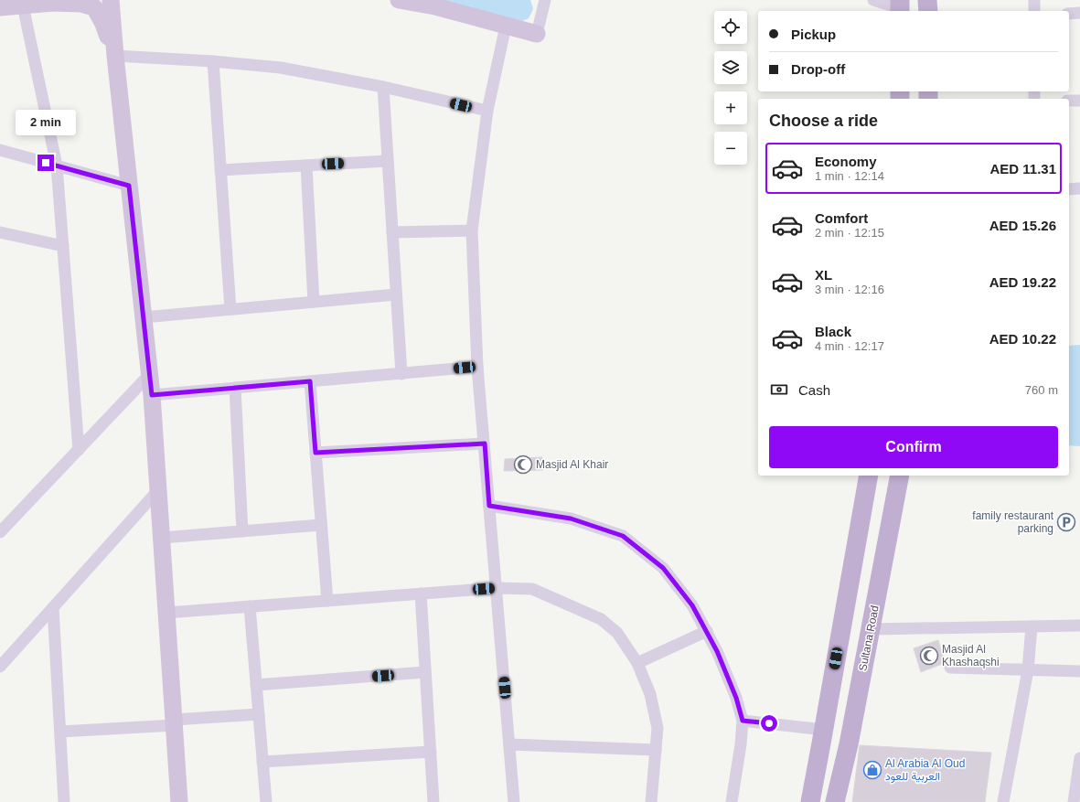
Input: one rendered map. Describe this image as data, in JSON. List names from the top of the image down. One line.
{"streets":{"main road":["Sultana Road"]},"places":{"mosque":["Masjid Al Khair","Masjid Al Khashaqshi"],"parking":["family restaurant parking"],"shop":["Al Arabia Al Oud العربية للعود"]},"page":{"map_buttons":["+","−"],"banner":["Pickup","Drop-off"],"heading":"Choose a ride","bubble":"2 min","list":[{"name":"Economy","note":"1 min · 12:14","value":"AED 11.31"},{"name":"Comfort","note":"2 min · 12:15","value":"AED 15.26"},{"name":"XL","note":"3 min · 12:16","value":"AED 19.22"},{"name":"Black","note":"4 min · 12:17","value":"AED 10.22"}],"pay":["Cash","760 m"],"buttons":"Confirm"}}
